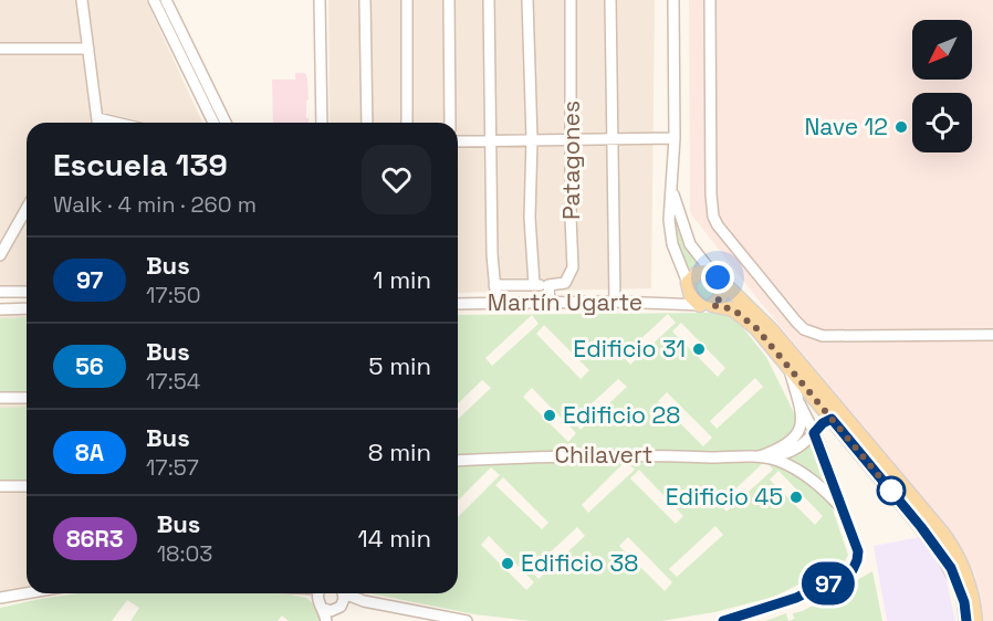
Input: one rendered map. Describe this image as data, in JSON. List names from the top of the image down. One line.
{"streets":{"street":["Patagones","Martín Ugarte","Chilavert"]},"places":["Nave 12","Edificio 31","Edificio 28","Edificio 45","Edificio 38"],"lines":["bus line 97"],"north":"bottom left","page":{"on_map":"97","heading":["Escuela 139","Walk · 4 min · 260 m"],"list":[{"mark":"97","name":"Bus","note":"17:50","value":"1 min"},{"mark":"56","name":"Bus","note":"17:54","value":"5 min"},{"mark":"8A","name":"Bus","note":"17:57","value":"8 min"},{"mark":"86R3","name":"Bus","note":"18:03","value":"14 min"}]}}
